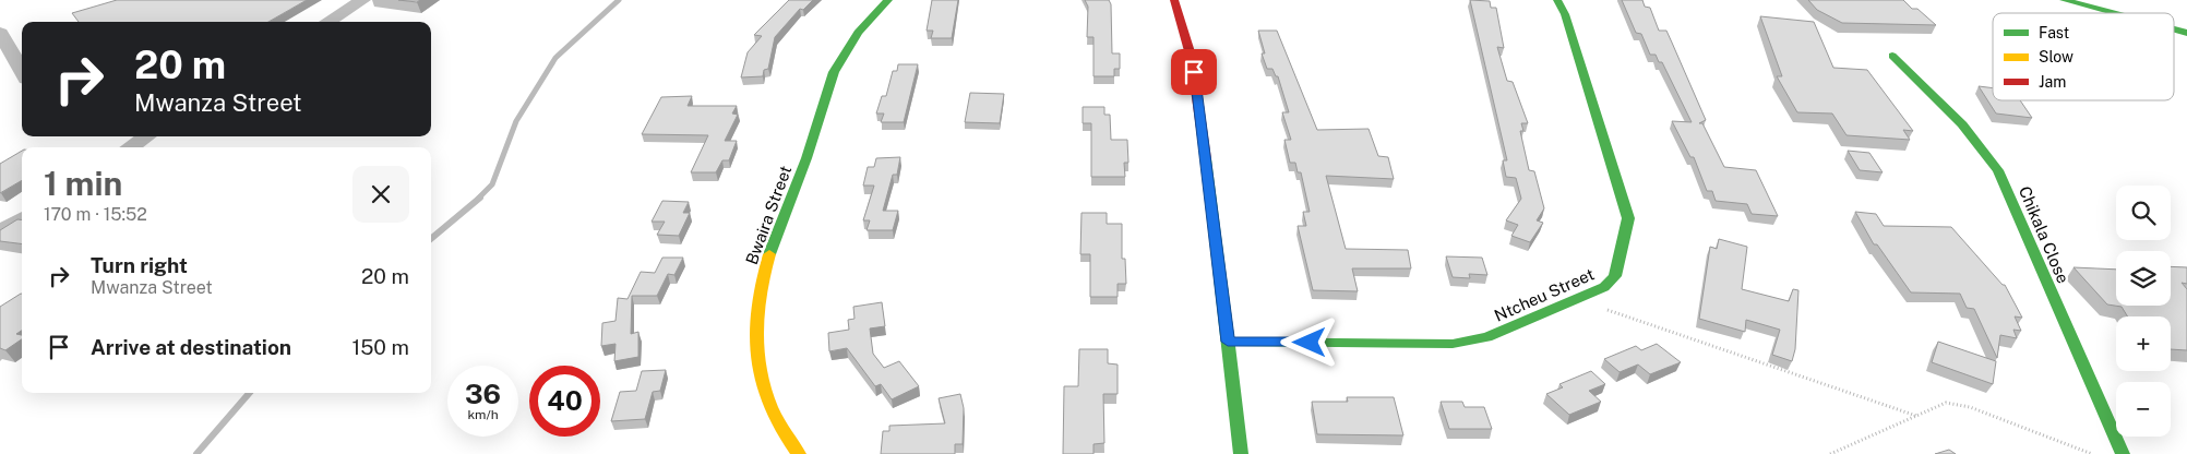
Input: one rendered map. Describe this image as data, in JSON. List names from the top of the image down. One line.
{"streets":{"main road":["Bwaira Street","Chikala Close","Ntcheu Street"]},"legend":["Fast","Slow","Jam"],"page":{"turn":["20 m","Mwanza Street"],"heading":["1 min","170 m · 15:52"],"map_buttons":["+","−"],"list":[{"name":"Turn right","note":"Mwanza Street","value":"20 m"},{"name":"Arrive at destination","value":"150 m"}],"speed":"36 km/h","limit":"40"}}
